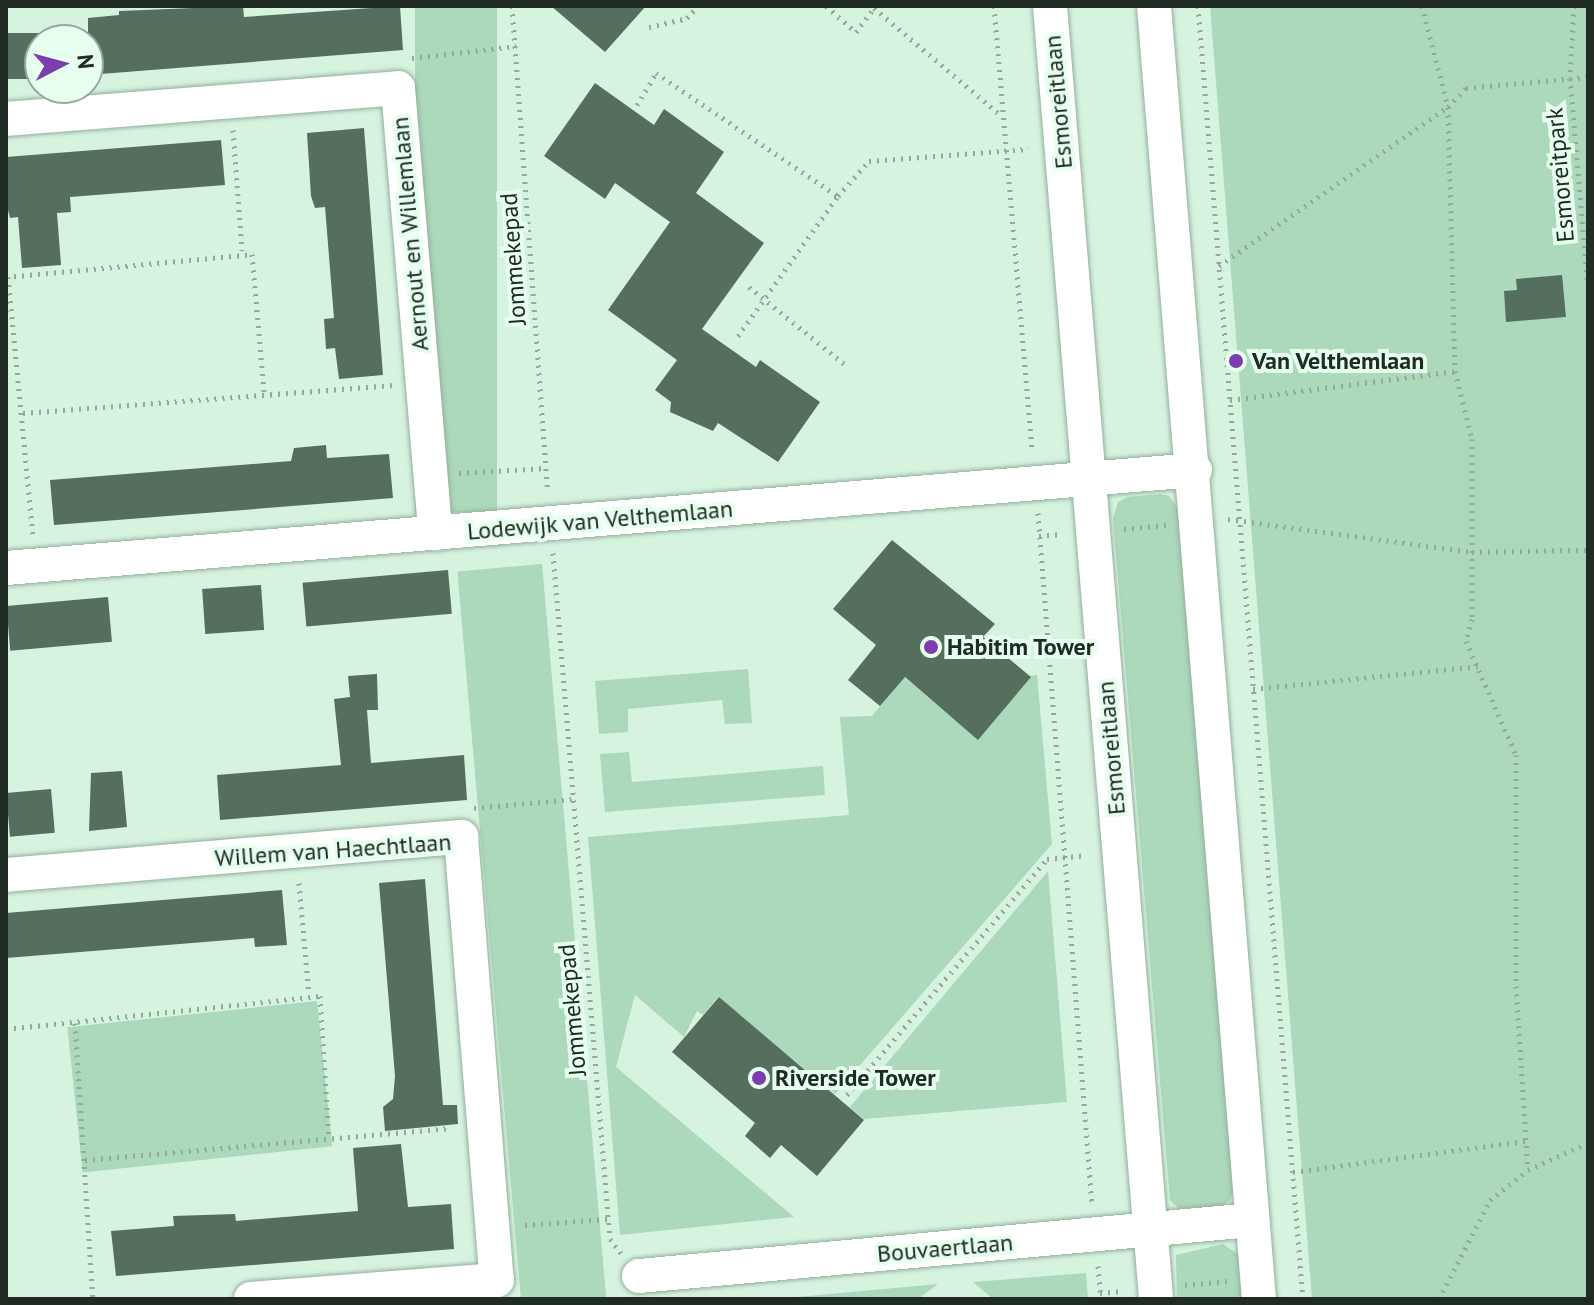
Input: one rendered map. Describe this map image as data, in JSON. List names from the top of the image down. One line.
{"streets":{"street":["Esmoreitlaan","Aernout en Willemlaan","Lodewijk van Velthemlaan","Willem van Haechtlaan","Bouvaertlaan"],"path":["Esmoreitpark","Jommekepad"]},"crossings":[["Esmoreitlaan","Lodewijk van Velthemlaan"],["Esmoreitlaan","Bouvaertlaan"],["Aernout en Willemlaan","Lodewijk van Velthemlaan"],["Jommekepad","Lodewijk van Velthemlaan"],["Jommekepad","Bouvaertlaan"]],"places":["Van Velthemlaan","Habitim Tower","Riverside Tower"],"north":"right"}
